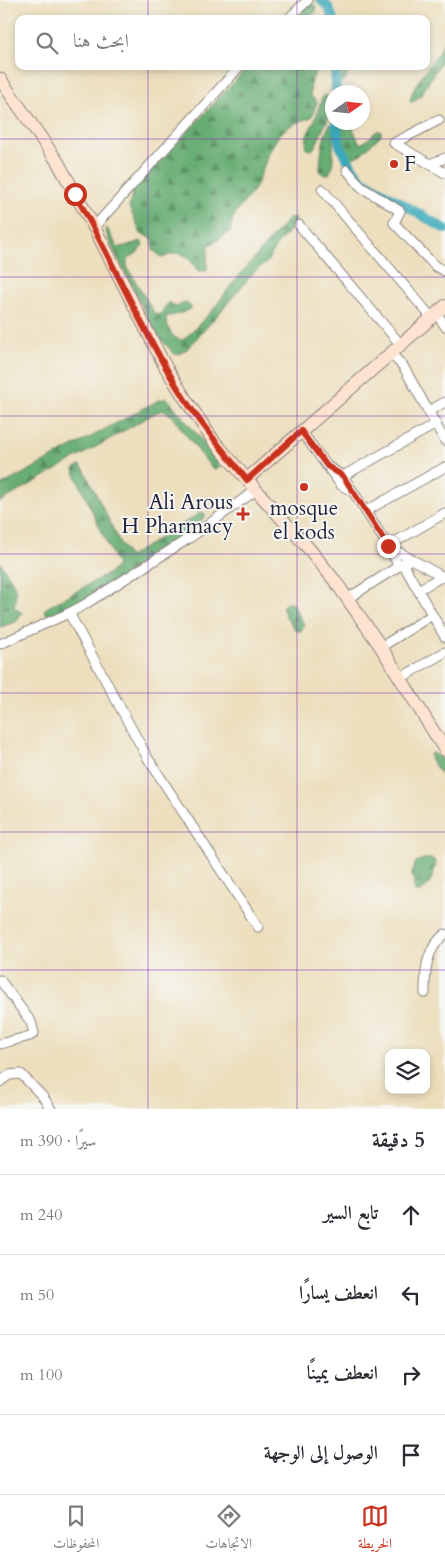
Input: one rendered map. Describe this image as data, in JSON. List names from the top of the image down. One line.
{"places":{"other":["F","mosque el kods"],"health":["Ali Arous H Pharmacy"]},"north":"right","page":{"search":"ابحث هنا","heading":["5 دقيقة","سيرًا · 390 m"],"list":[["تابع السير","240 m"],["انعطف يسارًا","50 m"],["انعطف يمينًا","100 m"],"الوصول إلى الوجهة"],"nav":["الخريطة","الاتجاهات","المحفوظات"]}}
